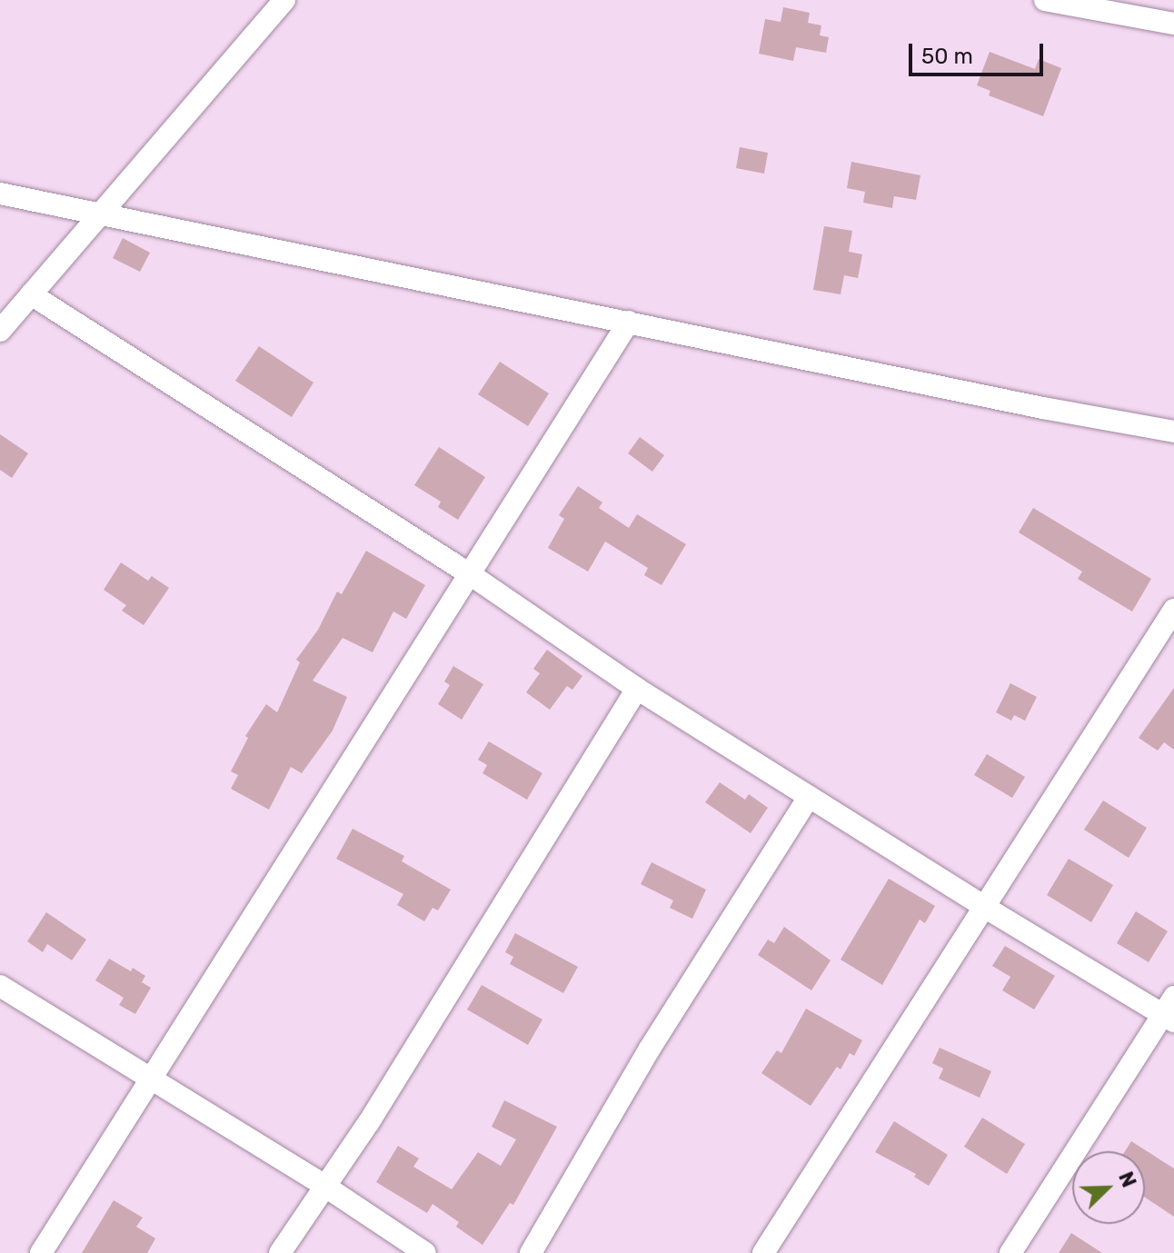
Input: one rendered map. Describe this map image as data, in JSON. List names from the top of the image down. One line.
{"scale_bar":"50 m","north":"top right"}
